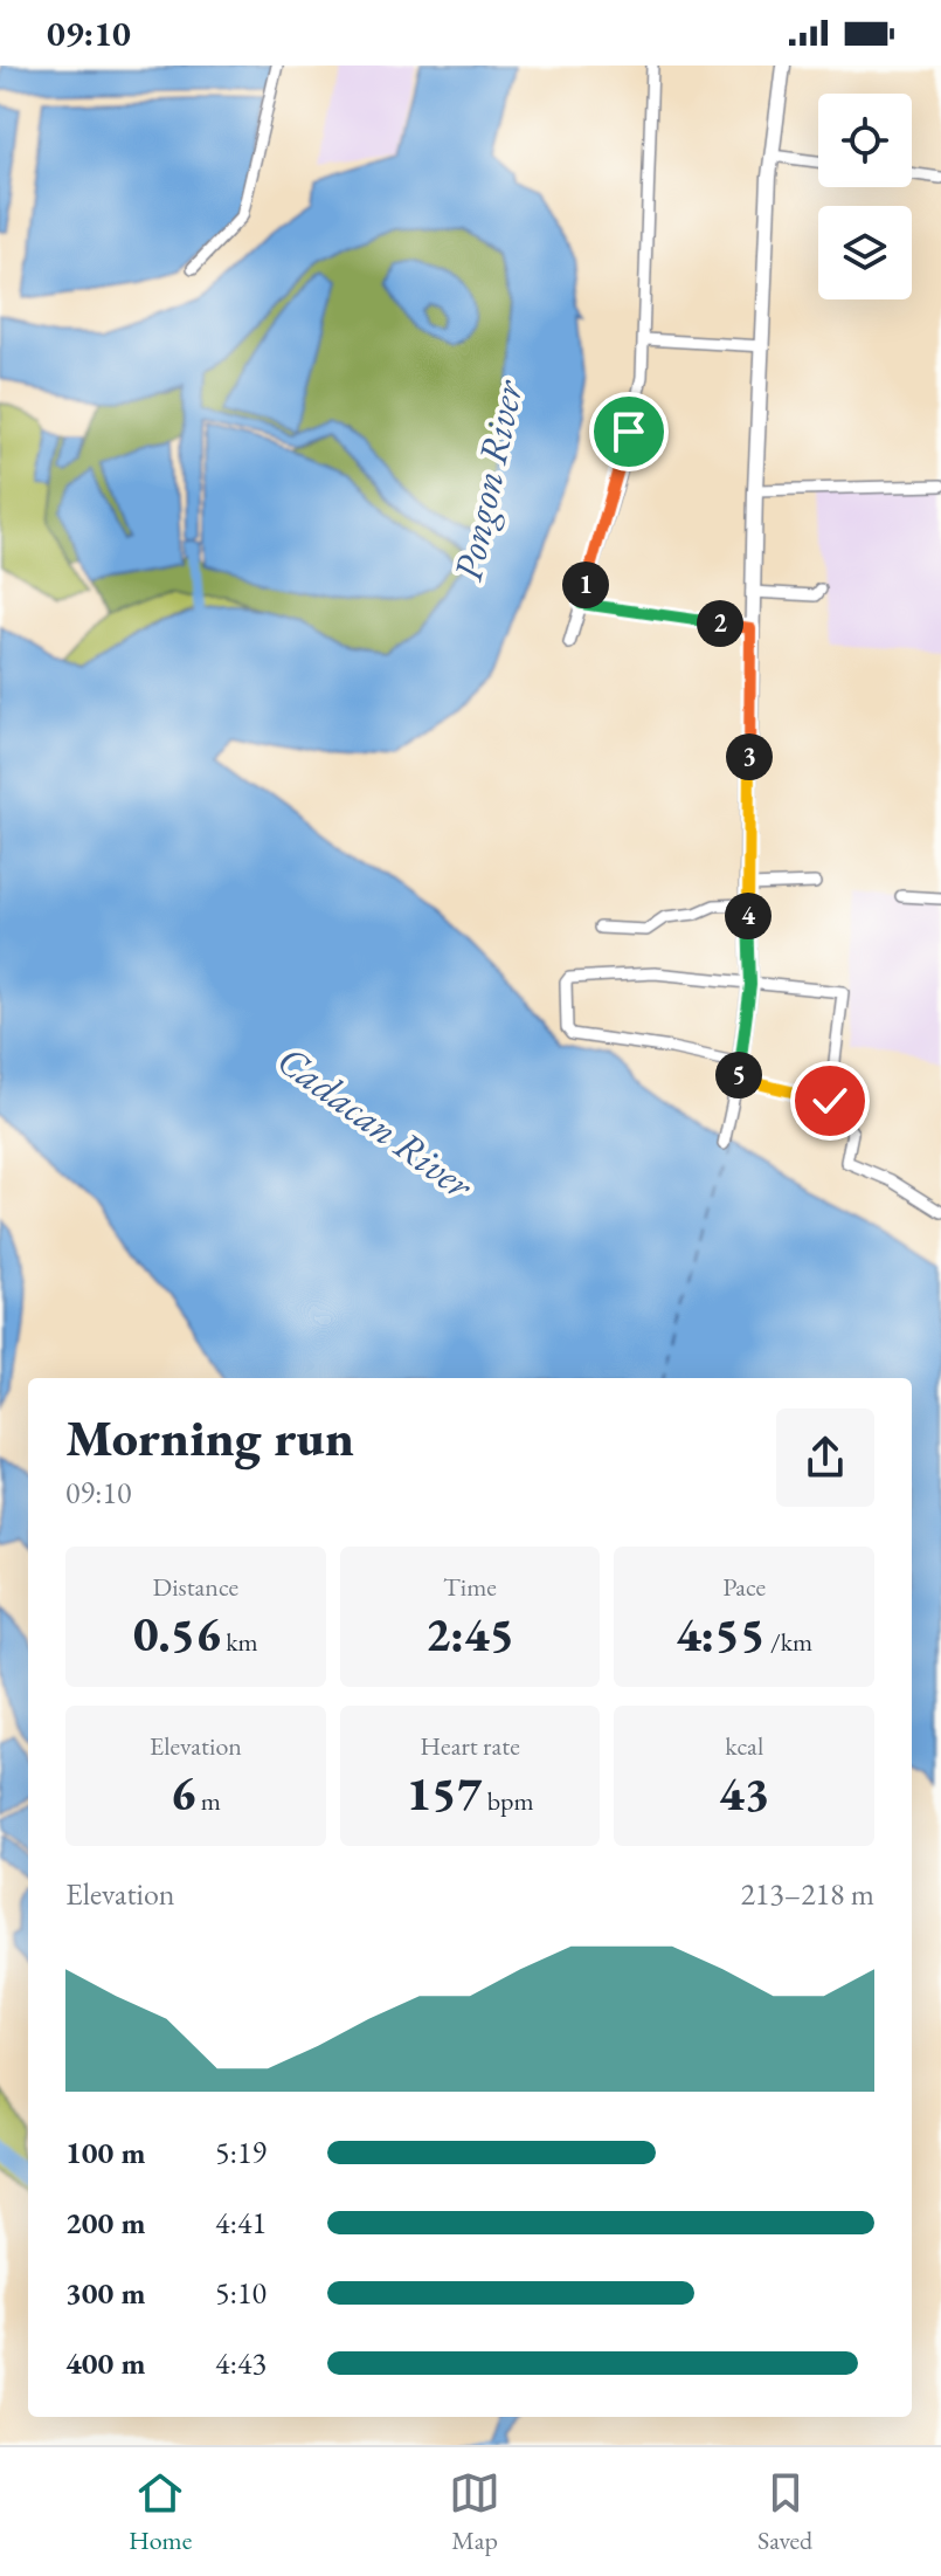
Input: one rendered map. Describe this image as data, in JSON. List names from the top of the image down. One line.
{"water":["Pongon River","Cadacan River"],"page":{"status":"09:10","pins":["1","2","3","4","5"],"heading":["Morning run","09:10"],"stats":[["Distance","0.56 km"],["Time","2:45"],["Pace","4:55 /km"],["Elevation","6 m"],["Heart rate","157 bpm"],["kcal","43"]],"chart":["Elevation","213–218 m"],"list":[{"name":"100 m","note":"5:19"},{"name":"200 m","note":"4:41"},{"name":"300 m","note":"5:10"},{"name":"400 m","note":"4:43"}],"tabs":["Home","Map","Saved"]}}
